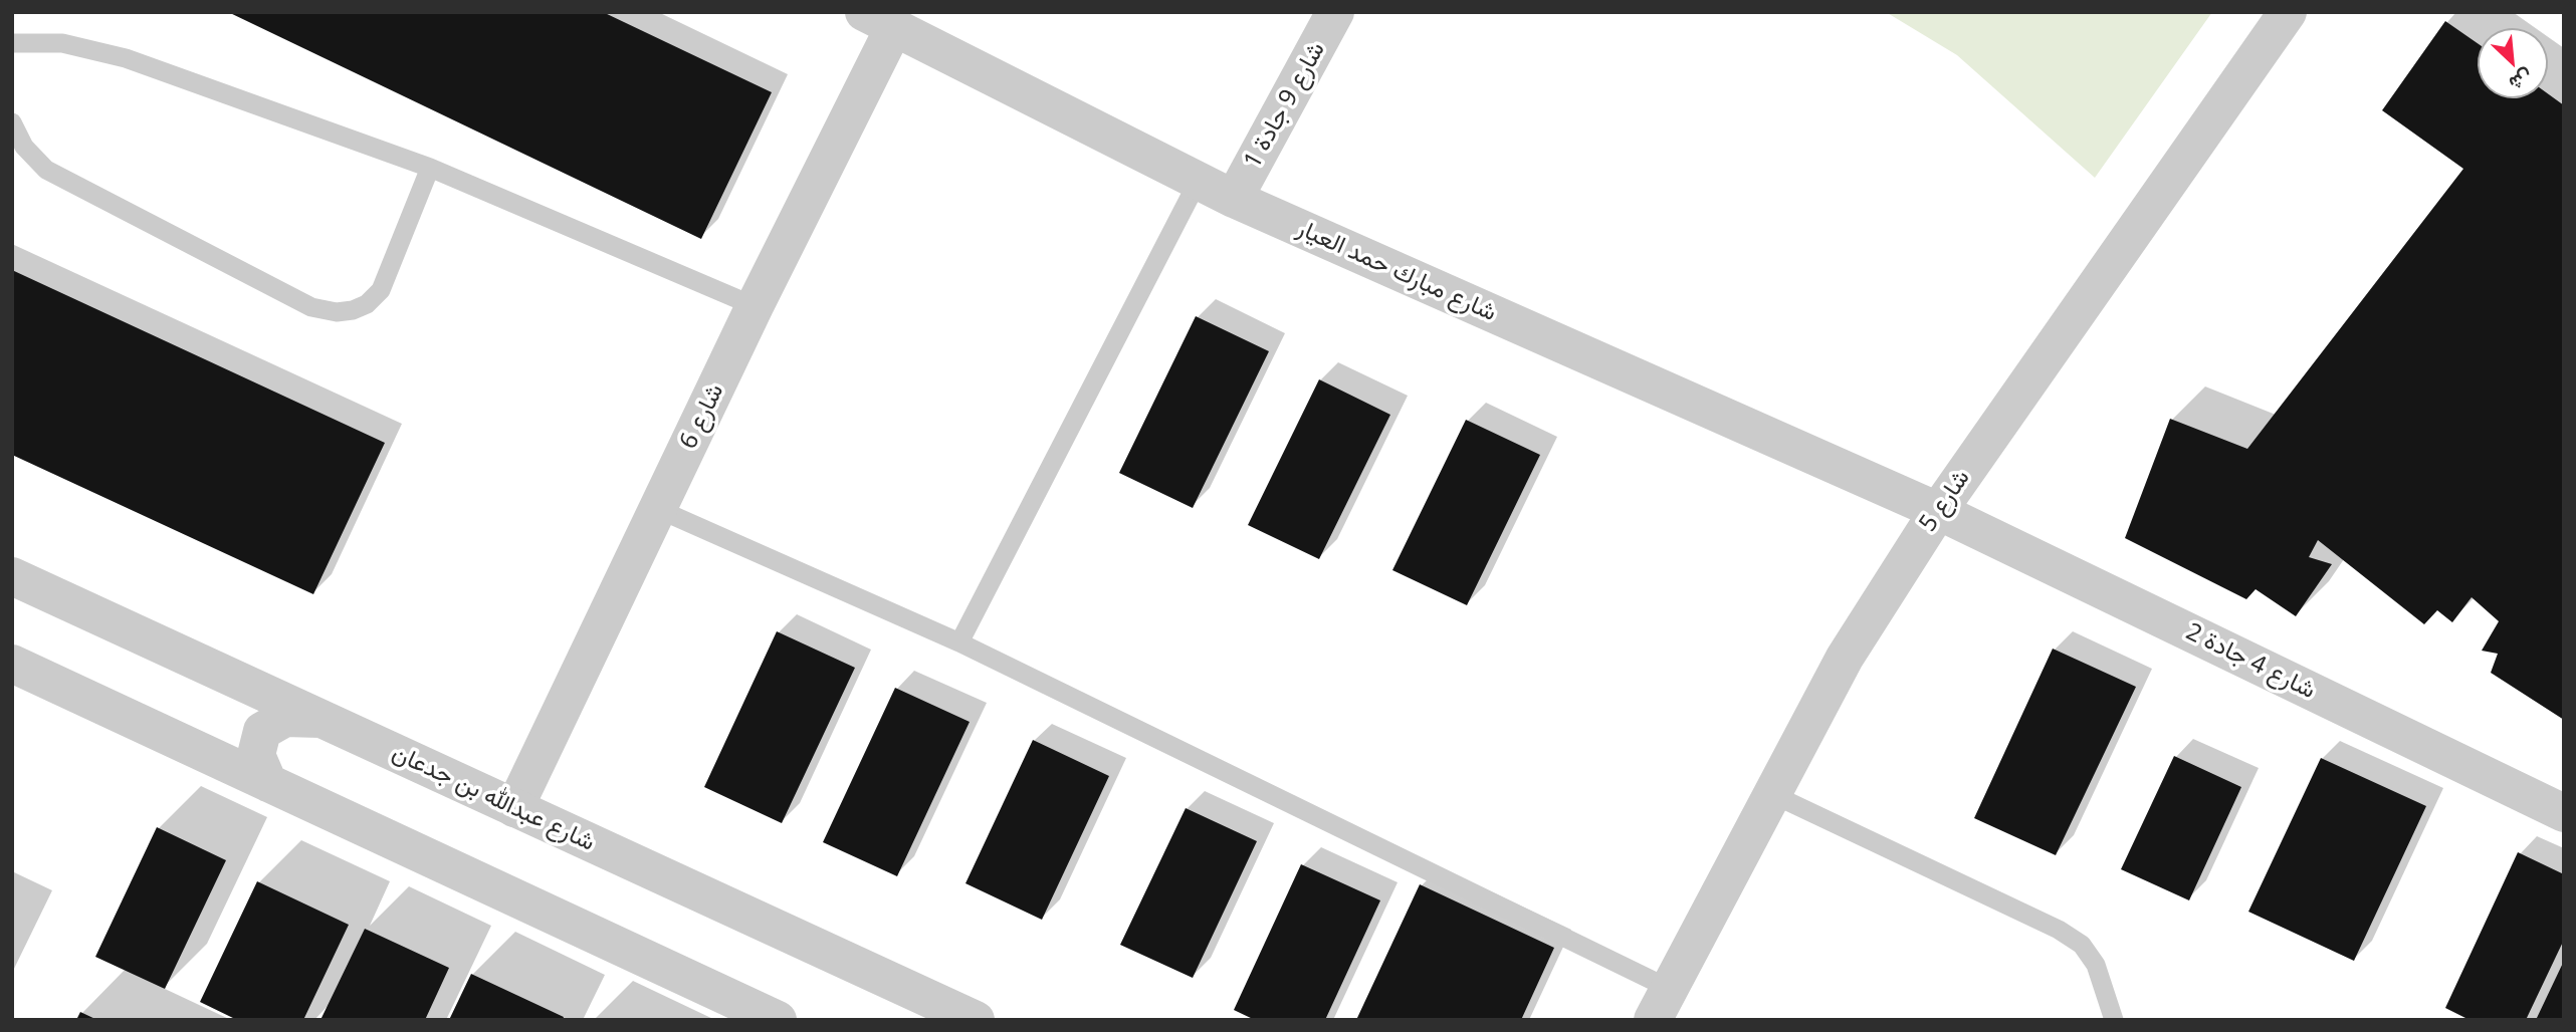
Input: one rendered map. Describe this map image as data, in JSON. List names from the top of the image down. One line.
{"streets":{"street":["شارع 9 جادة 1","شارع مبارك حمد العيار","شارع 6","شارع 5","شارع 4 جادة 2","شارع عبدالله بن جدعان"]},"crossings":[["شارع 9 جادة 1","شارع مبارك حمد العيار"],["شارع مبارك حمد العيار","شارع 6"],["شارع مبارك حمد العيار","شارع 5"],["شارع مبارك حمد العيار","شارع 4 جادة 2"],["شارع 6","شارع عبدالله بن جدعان"],["شارع 5","شارع 4 جادة 2"]],"north":"bottom right"}
